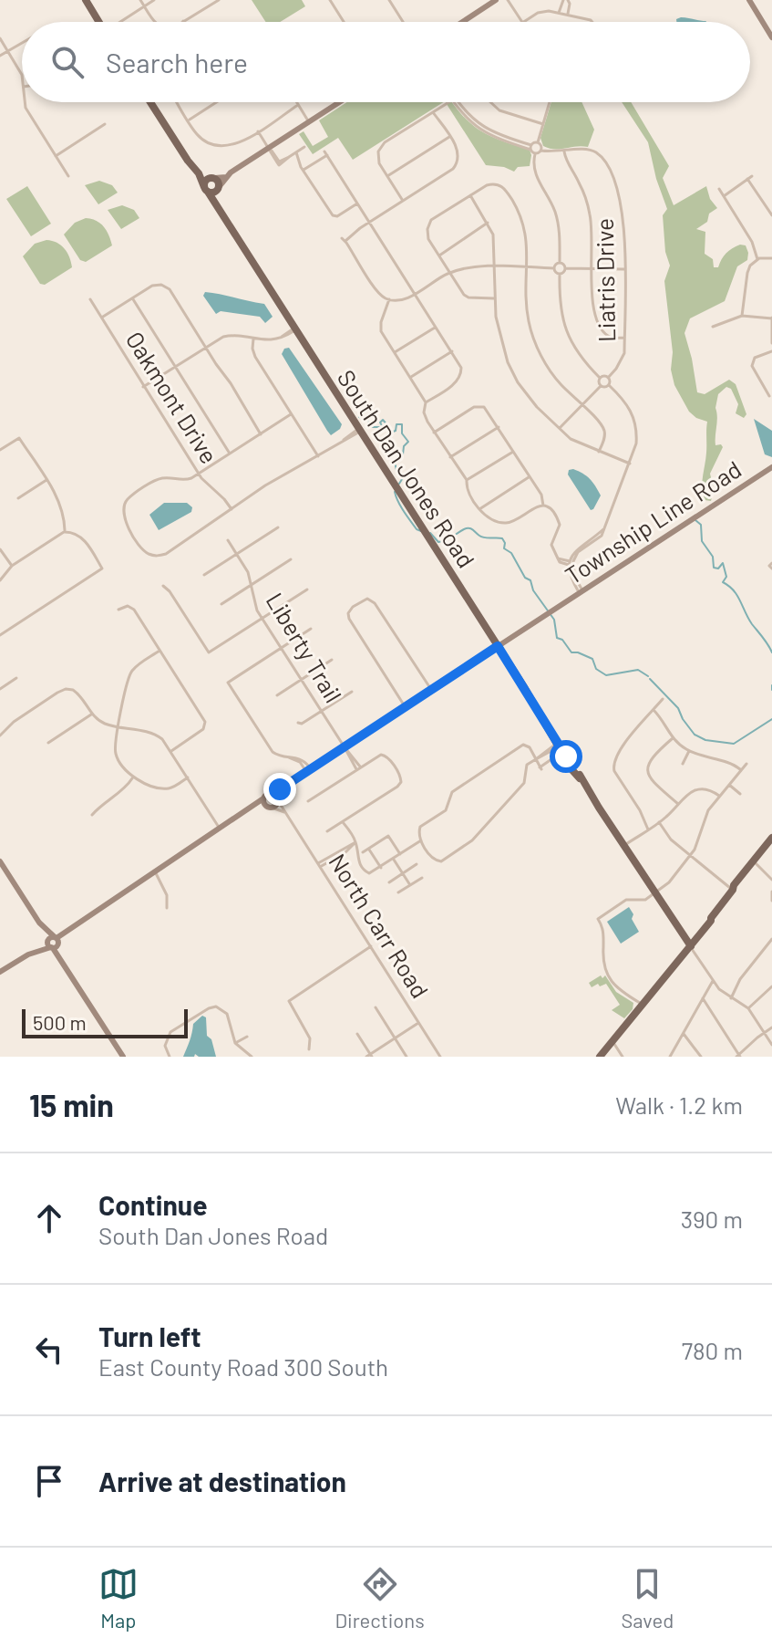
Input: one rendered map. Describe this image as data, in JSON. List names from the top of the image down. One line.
{"streets":{"main road":["South Dan Jones Road"],"street":["Liatris Drive","Oakmont Drive","Township Line Road","Liberty Trail","North Carr Road"]},"crossings":[["South Dan Jones Road","Township Line Road"],["Township Line Road","Liberty Trail"]],"scale_bar":"500 m","page":{"search":"Search here","scale":"500 m","heading":["15 min","Walk · 1.2 km"],"list":[["Continue","South Dan Jones Road","390 m"],["Turn left","East County Road 300 South","780 m"],"Arrive at destination"],"nav":["Map","Directions","Saved"]}}
